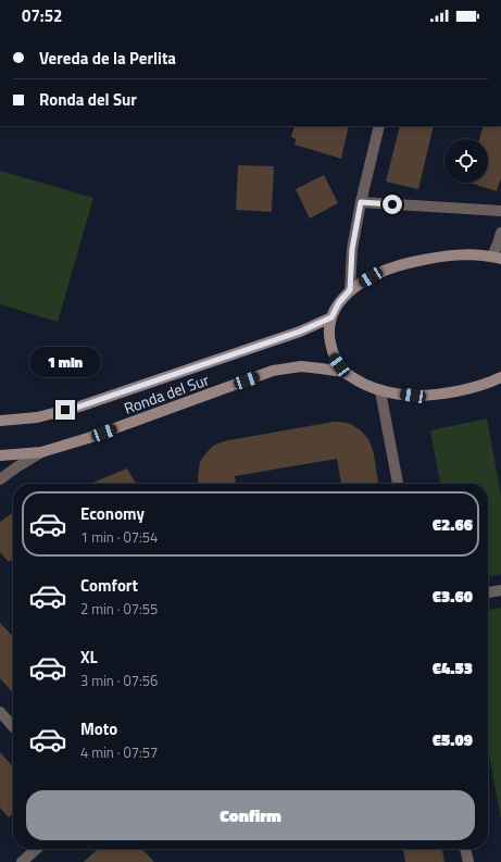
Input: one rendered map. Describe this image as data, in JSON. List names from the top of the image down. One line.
{"streets":{"main road":["Ronda del Sur"]},"page":{"status":"07:52","banner":["Vereda de la Perlita","Ronda del Sur"],"bubble":"1 min","list":[{"name":"Economy","note":"1 min · 07:54","value":"€2.66"},{"name":"Comfort","note":"2 min · 07:55","value":"€3.60"},{"name":"XL","note":"3 min · 07:56","value":"€4.53"},{"name":"Moto","note":"4 min · 07:57","value":"€5.09"}],"buttons":"Confirm"}}
